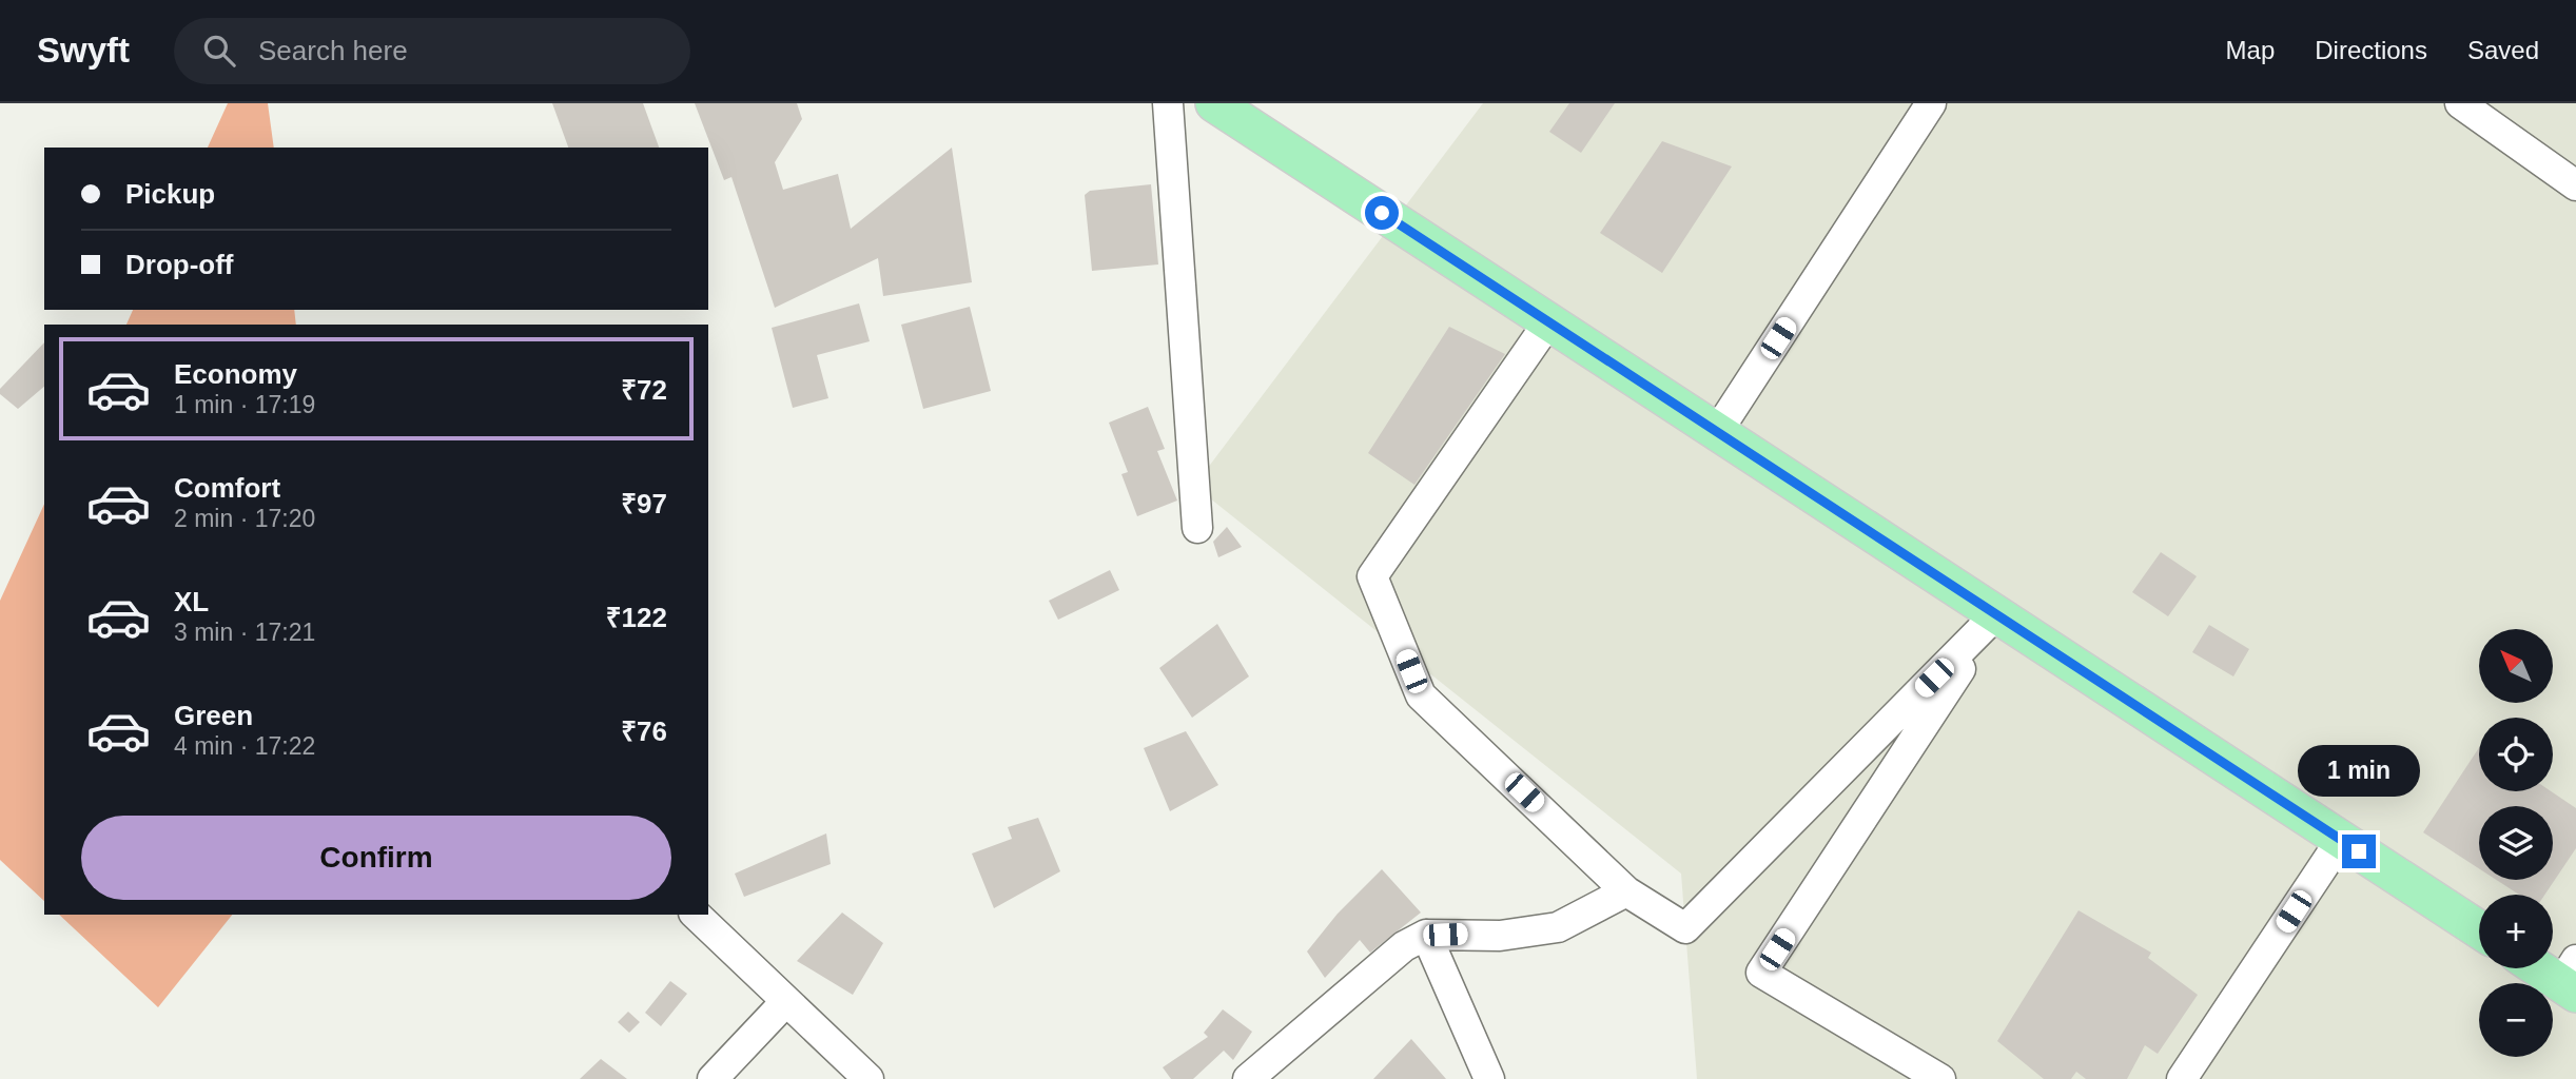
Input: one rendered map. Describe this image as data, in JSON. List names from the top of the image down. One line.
{"north":"top left","page":{"header":"Swyft","search":"Search here","nav":["Map","Directions","Saved"],"banner":["Pickup","Drop-off"],"list":[{"name":"Economy","note":"1 min · 17:19","value":"₹72"},{"name":"Comfort","note":"2 min · 17:20","value":"₹97"},{"name":"XL","note":"3 min · 17:21","value":"₹122"},{"name":"Green","note":"4 min · 17:22","value":"₹76"}],"map_buttons":["+","−"],"bubble":"1 min","buttons":"Confirm"}}
